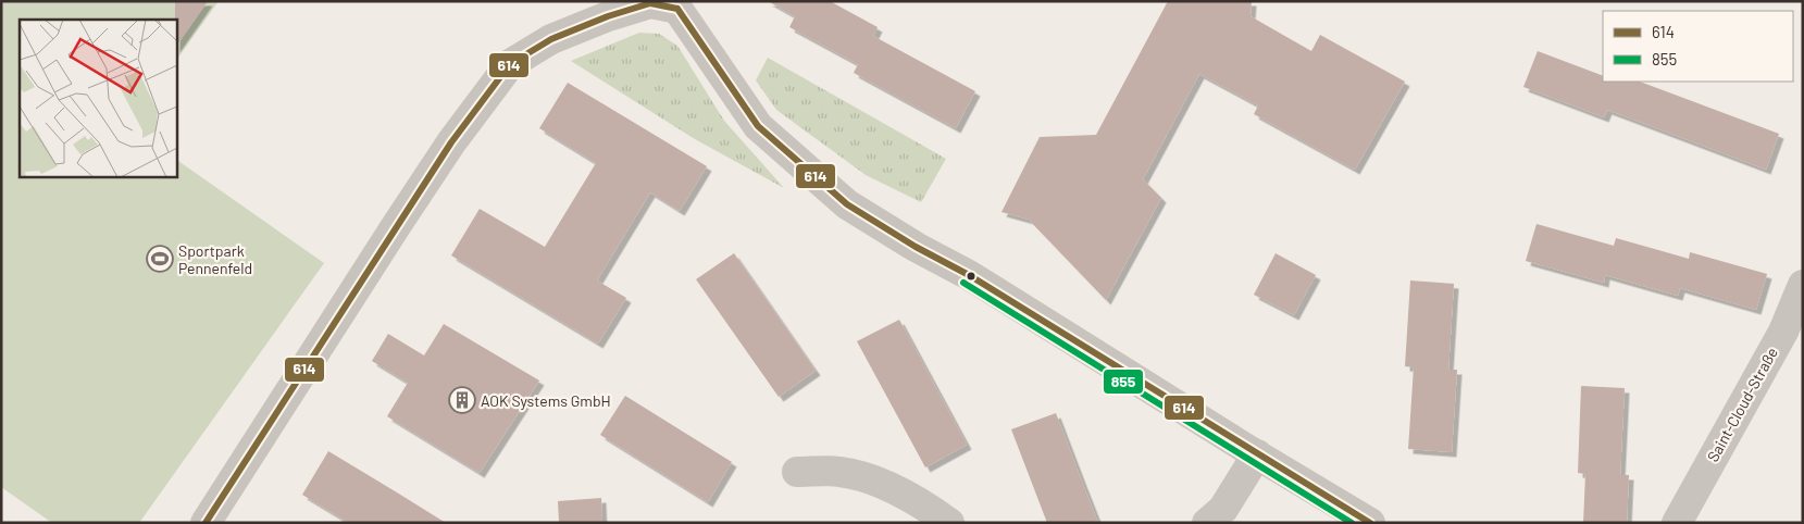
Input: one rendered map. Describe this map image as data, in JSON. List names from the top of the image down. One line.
{"streets":{"street":["Saint-Cloud-Straße"]},"places":{"sports":["Sportpark Pennenfeld"],"building":["AOK Systems GmbH"]},"lines":["transit line 614","transit line 855"],"legend":["614","855"]}
